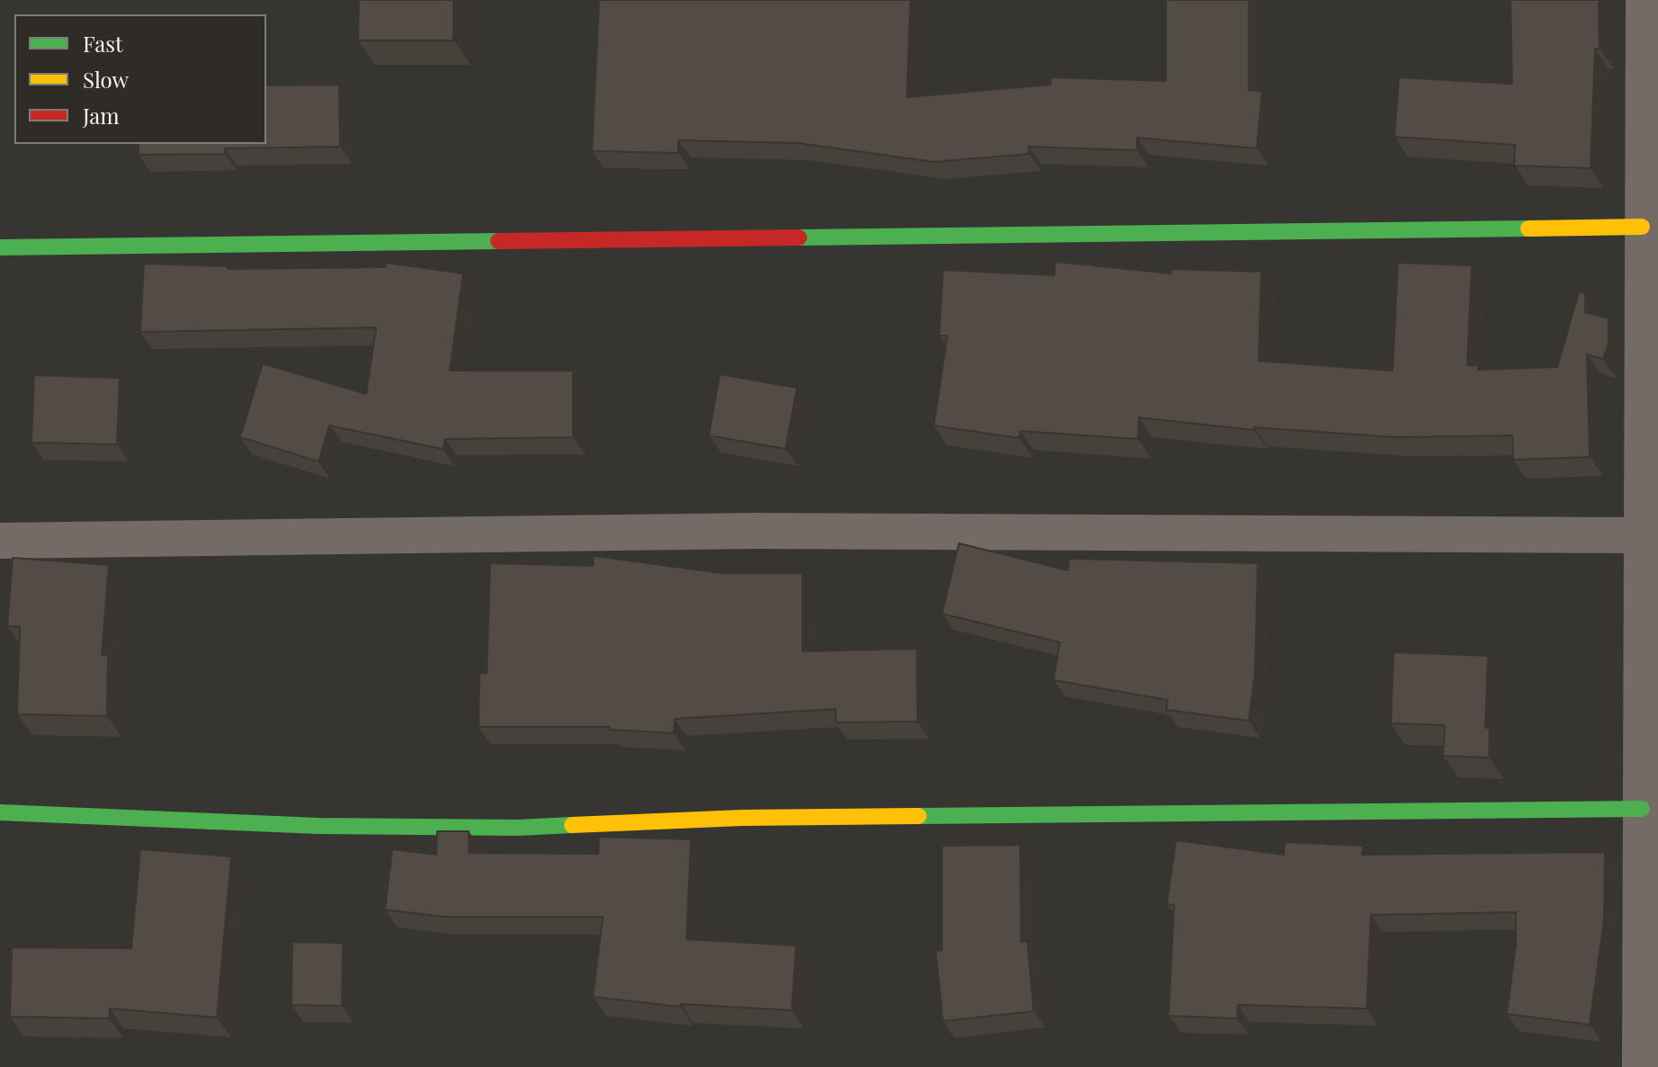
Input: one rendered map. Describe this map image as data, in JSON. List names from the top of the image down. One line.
{"legend":["Fast","Slow","Jam"]}
